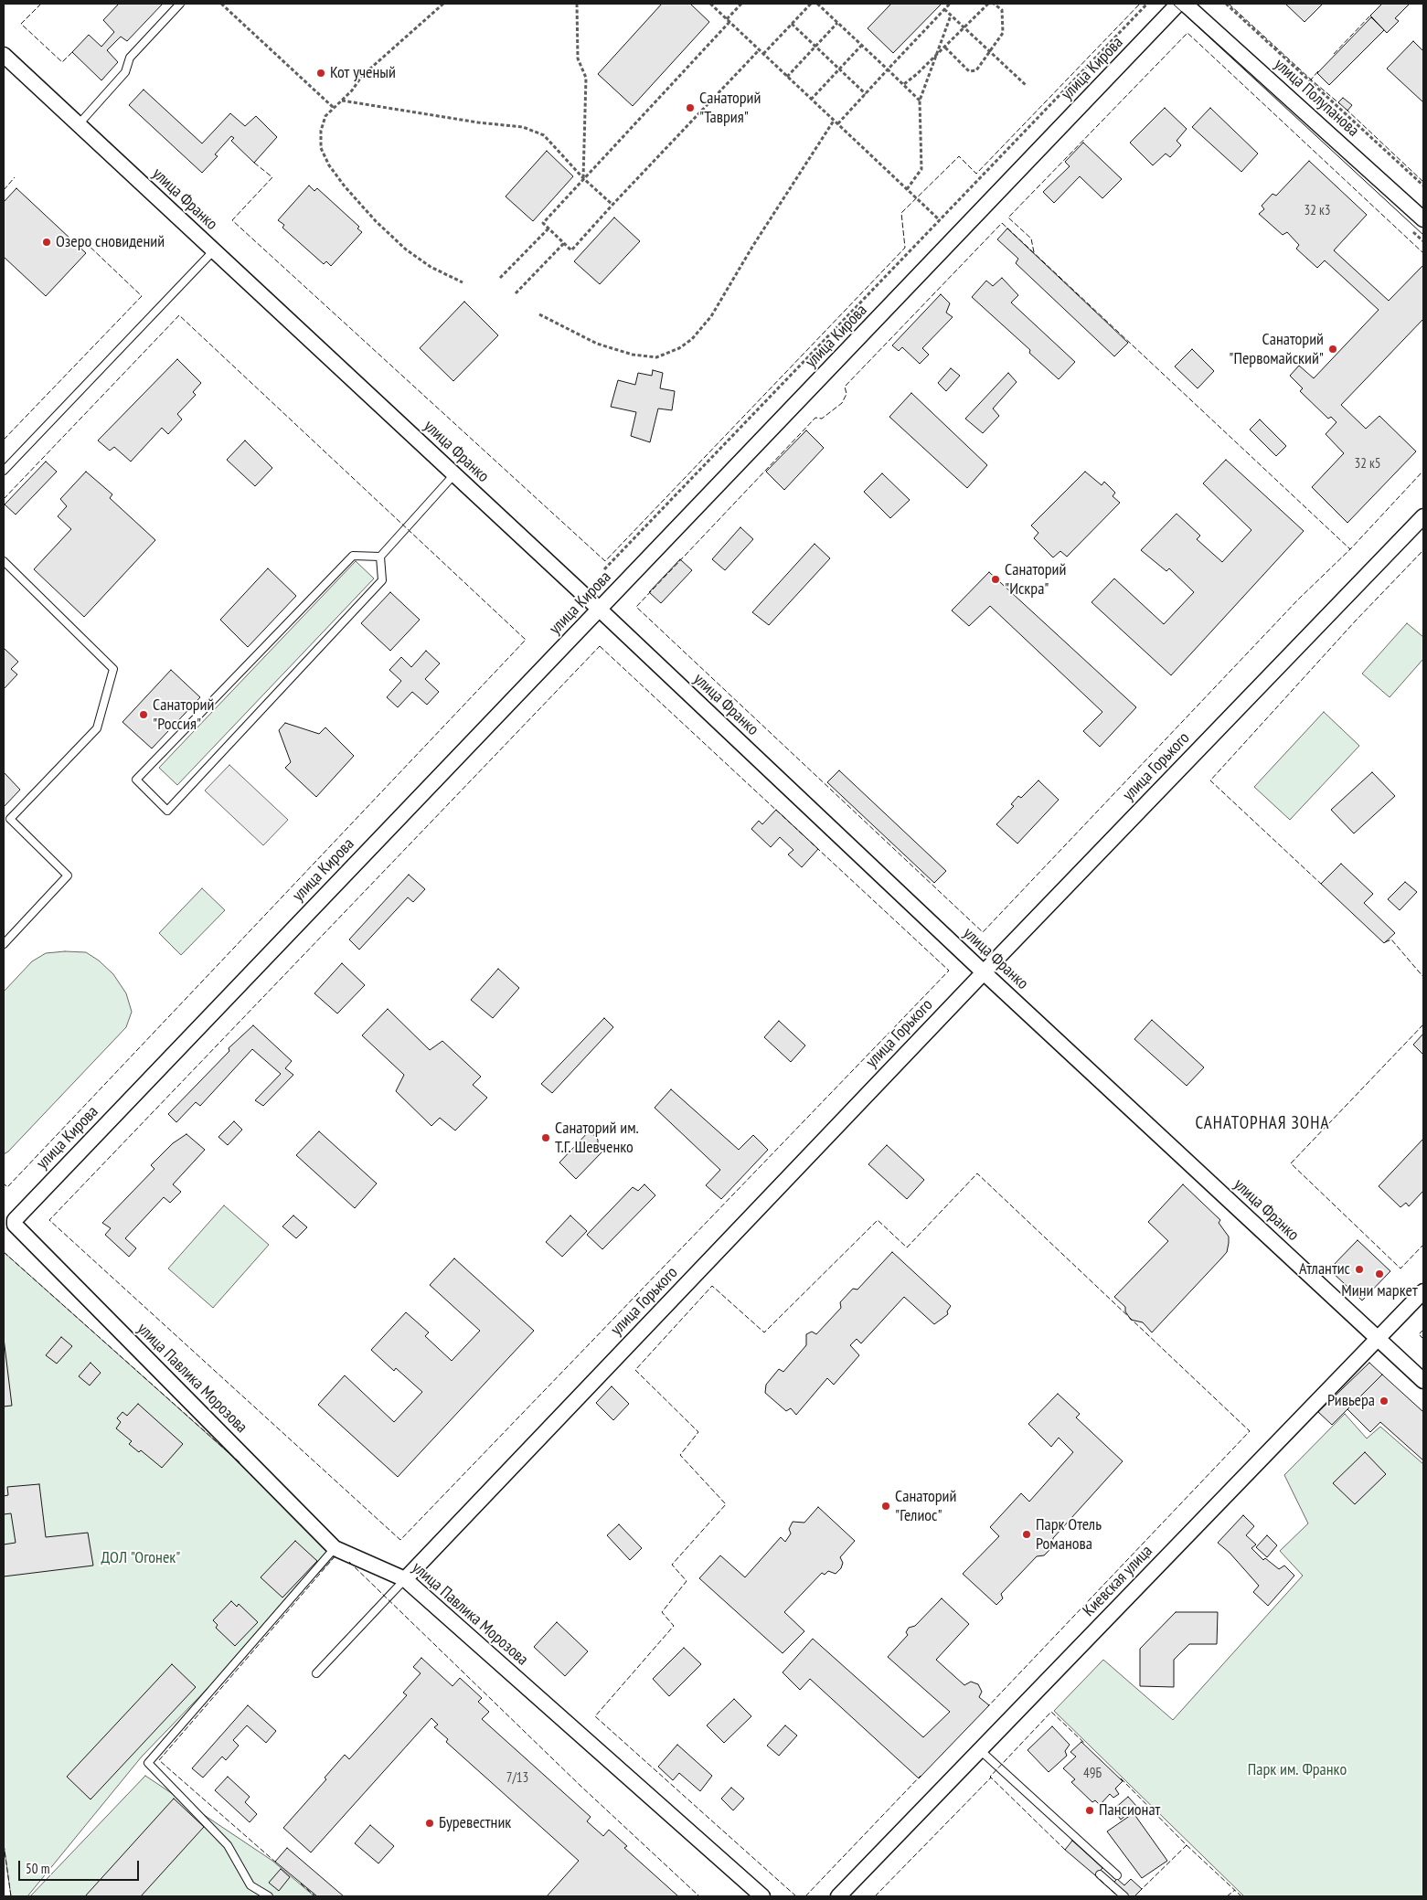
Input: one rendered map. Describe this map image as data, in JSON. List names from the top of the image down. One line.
{"streets":{"street":["улица Кирова","улица Полупанова","улица Франко","улица Горького","улица Павлика Морозова","Киевская улица"]},"crossings":[["улица Кирова","улица Франко"],["улица Кирова","улица Павлика Морозова"],["улица Франко","улица Горького"],["улица Франко","Киевская улица"],["улица Горького","улица Павлика Морозова"]],"districts":["САНАТОРНАЯ ЗОНА"],"parks":["ДОЛ \"Огонек\"","Парк им. Франко"],"places":["Кот ученый","Санаторий \"Таврия\"","Озеро сновидений","Санаторий \"Первомайский\"","Санаторий \"Искра\"","Санаторий \"Россия\"","Санаторий им. Т.Г. Шевченко","Атлантис","Мини маркет","Ривьера","Санаторий \"Гелиос\"","Парк Отель Романова","Пансионат","Буревестник"],"house_numbers":["32 к3","32 к5","49Б","7/13"],"scale_bar":"50 m"}
